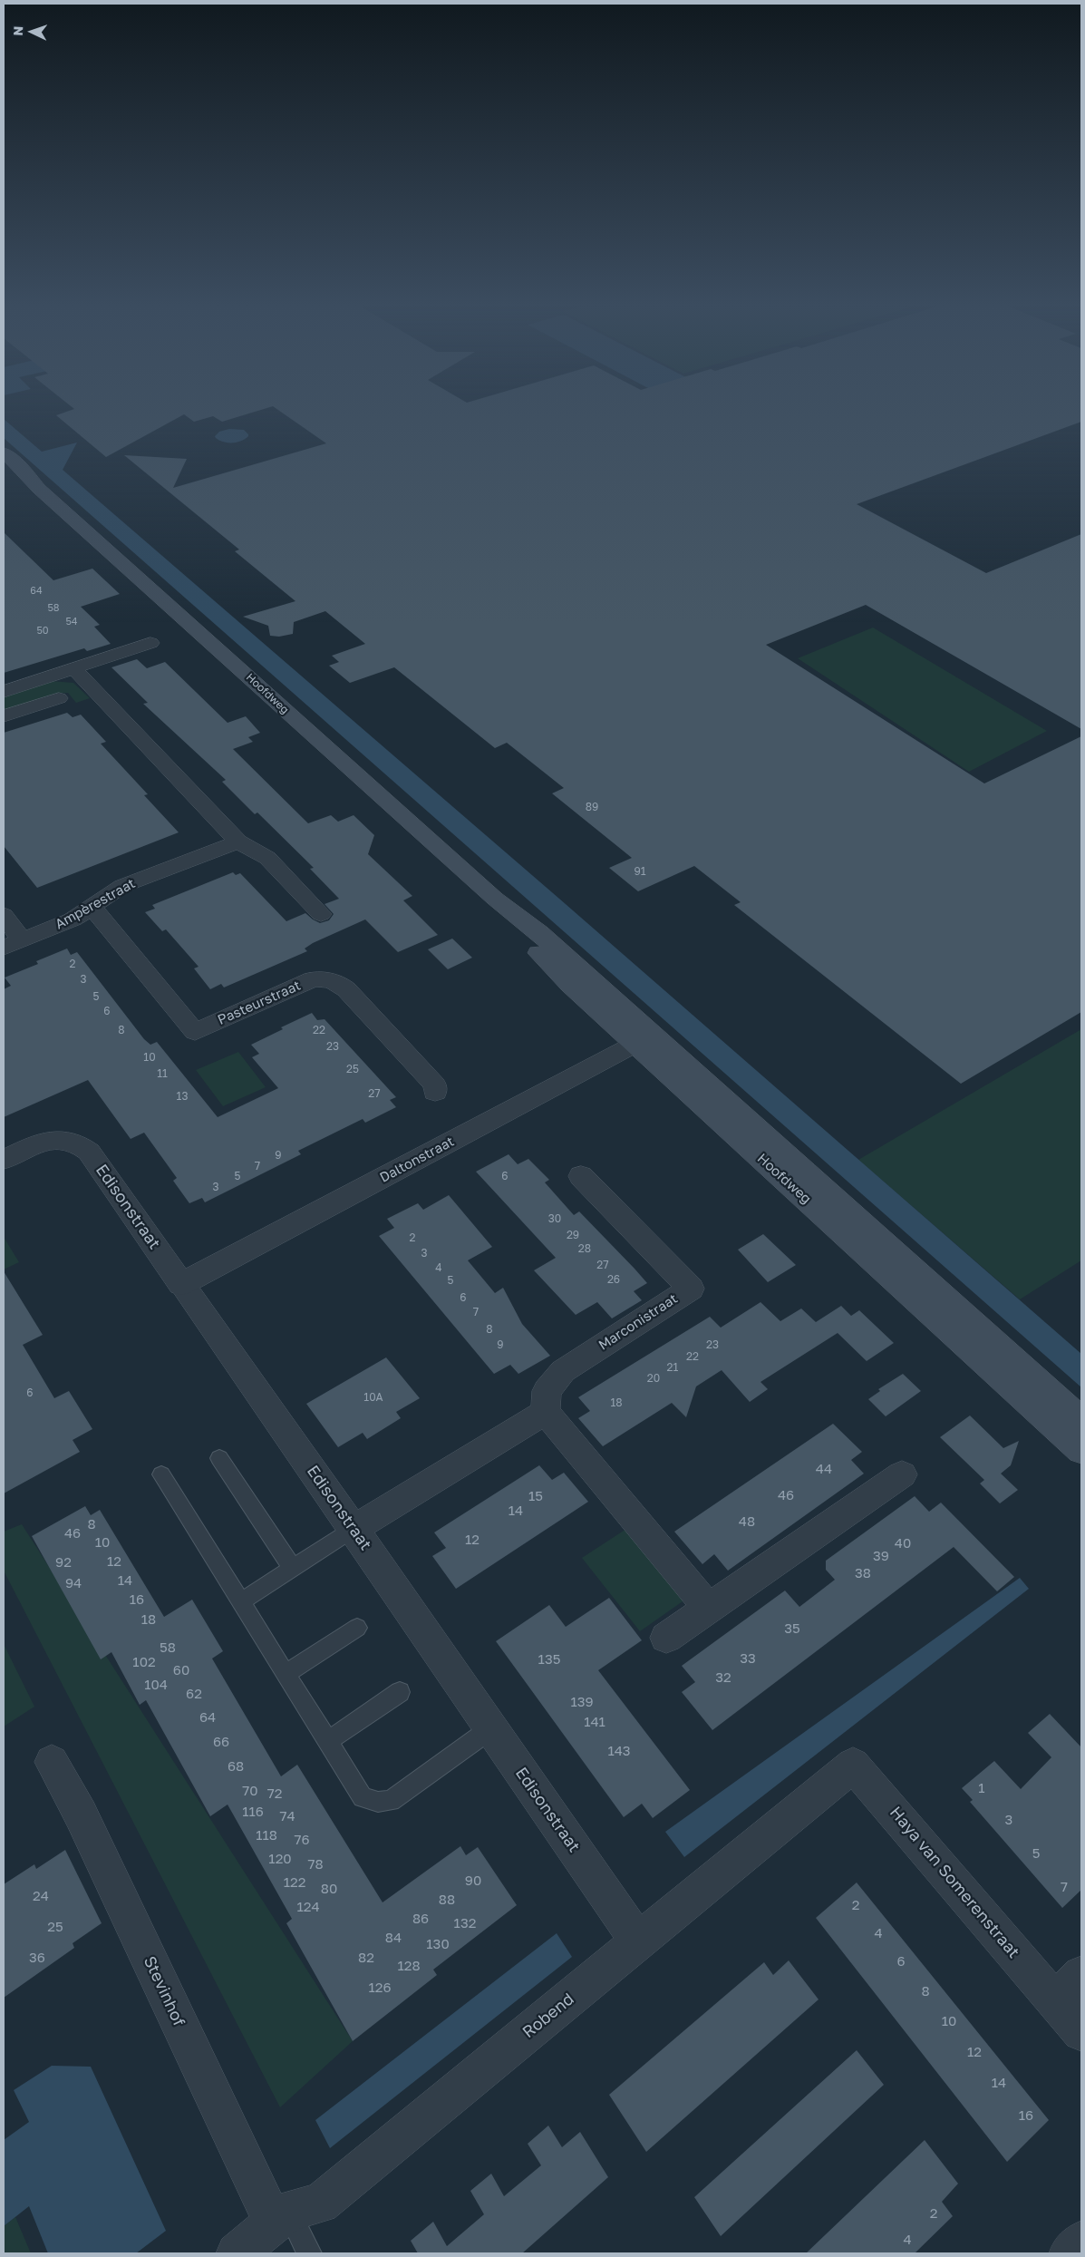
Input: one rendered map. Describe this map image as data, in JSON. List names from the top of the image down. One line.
{"streets":{"main road":["Hoofdweg"],"street":["Ampèrestraat","Pasteurstraat","Daltonstraat","Edisonstraat","Marconistraat","Haya van Somerenstraat","Stevinhof","Robend"]},"crossings":[["Hoofdweg","Daltonstraat"],["Ampèrestraat","Pasteurstraat"],["Daltonstraat","Edisonstraat"],["Edisonstraat","Robend"],["Haya van Somerenstraat","Robend"],["Stevinhof","Robend"]],"house_numbers":["64","58","54","50","89","91","2","3","5","6","8","22","23","10","25","11","27","13","9","7","5","6","3","30","29","2","28","3","27","4","26","5","6","7","8","9","23","22","21","20","6","10A","18","44","46","15","14","48","8","46","12","10","40","39","12","92","38","14","94","16","18","35","58","33","135","102","60","32","104","62","139","64","141","66","143","68","1","70","72","116","74","3","118","76","5","120","78","90","122","7","80","24","88","2","124","86","132","25","4","84","130","36","82","6","128","126","8","10","12","14","16","2","4"],"north":"left"}
